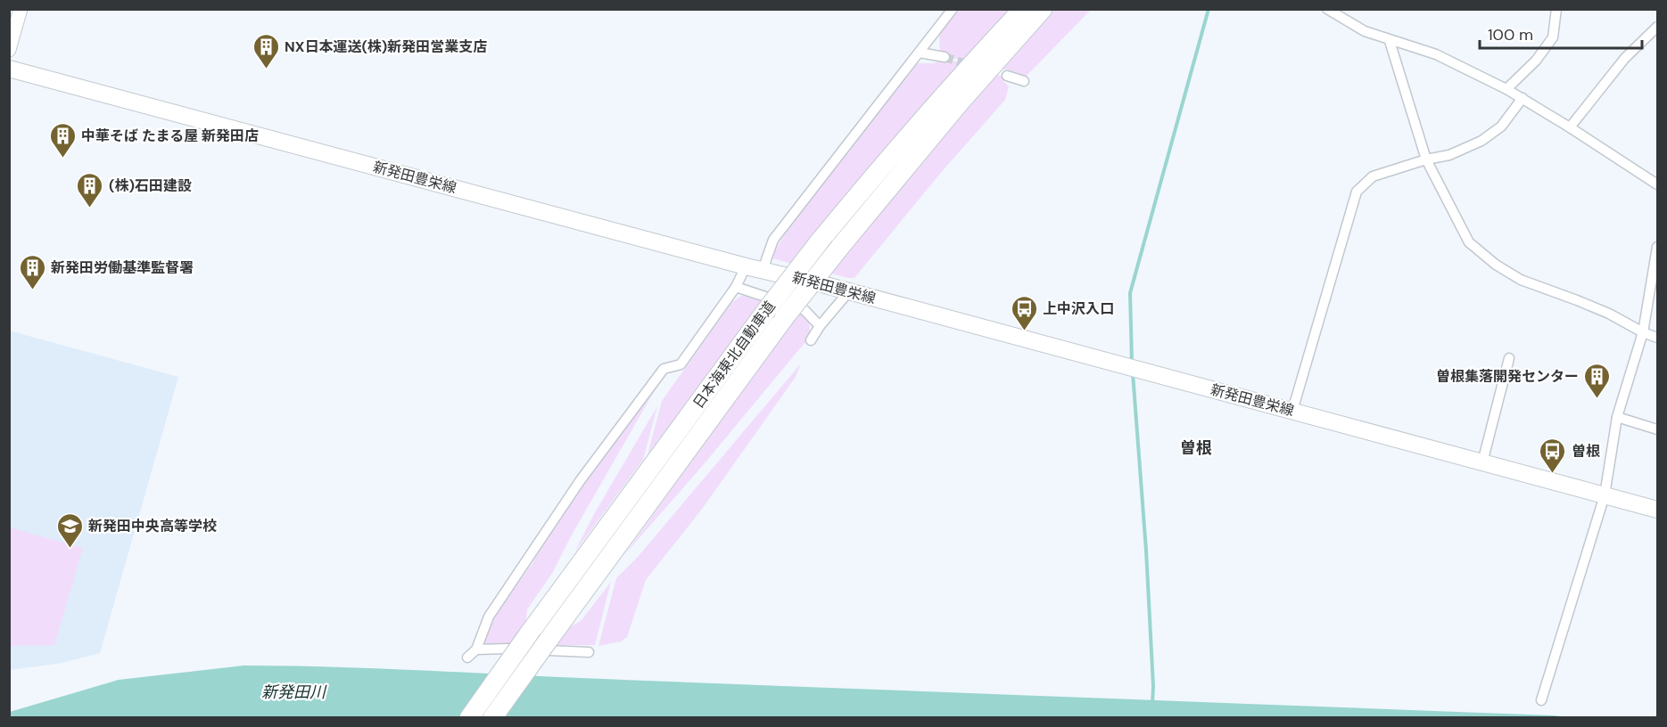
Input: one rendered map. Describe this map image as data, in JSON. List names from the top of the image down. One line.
{"streets":{"highway":["日本海東北自動車道"],"main road":["新発田豊栄線"]},"districts":["曽根"],"water":["新発田川"],"places":{"building":["NX日本運送(株)新発田営業支店","中華そば たまる屋 新発田店","(株)石田建設","新発田労働基準監督署","曽根集落開発センター"],"bus stop":["上中沢入口","曽根"],"school or university":["新発田中央高等学校"]},"scale_bar":"100 m"}
